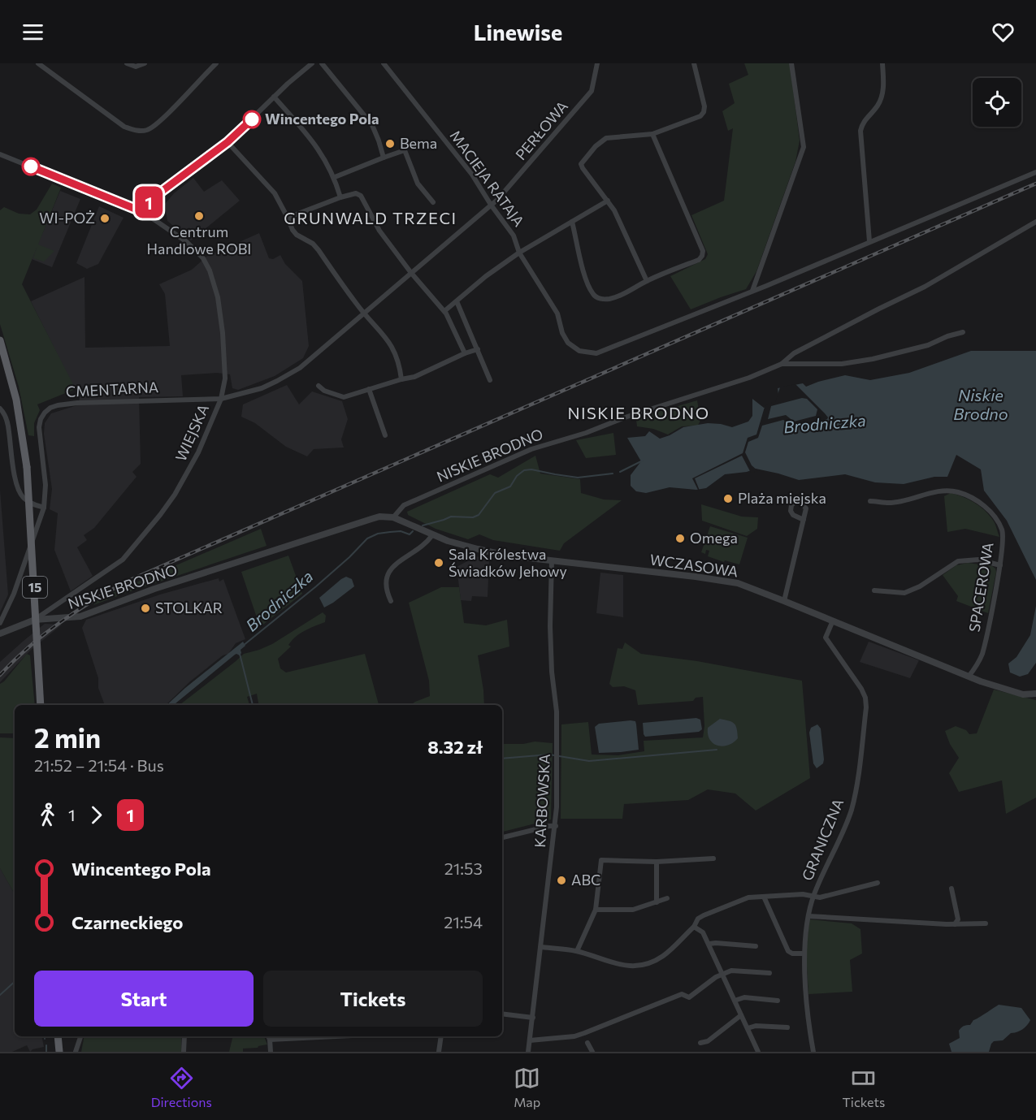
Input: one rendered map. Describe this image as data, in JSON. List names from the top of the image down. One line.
{"streets":{"main road":["15"],"street":["PERŁOWA","MACIEJA RATAJA","CMENTARNA","WIEJSKA","NISKIE BRODNO","WCZASOWA","SPACEROWA","KARBOWSKA","GRANICZNA"]},"crossings":[["PERŁOWA","MACIEJA RATAJA"],["PERŁOWA","WIEJSKA"],["MACIEJA RATAJA","WIEJSKA"],["CMENTARNA","WIEJSKA"],["WIEJSKA","NISKIE BRODNO"],["NISKIE BRODNO","WCZASOWA"],["WCZASOWA","SPACEROWA"],["WCZASOWA","KARBOWSKA"],["WCZASOWA","GRANICZNA"]],"districts":["GRUNWALD TRZECI","NISKIE BRODNO"],"water":["Niskie Brodno","Brodniczka"],"places":["Wincentego Pola","Bema","Centrum Handlowe ROBI","WI-POŻ","Plaża miejska","Omega","Sala Królestwa Świadków Jehowy","STOLKAR","ABC"],"lines":["bus line 1"],"page":{"header":"Linewise","on_map":"1","heading":["2 min","21:52 – 21:54 · Bus","8.32 zł"],"legs":["1","1"],"list":[{"name":"Wincentego Pola","value":"21:53"},{"name":"Czarneckiego","value":"21:54"}],"buttons":["Start","Tickets"],"tabs":["Directions","Map","Tickets"]}}
